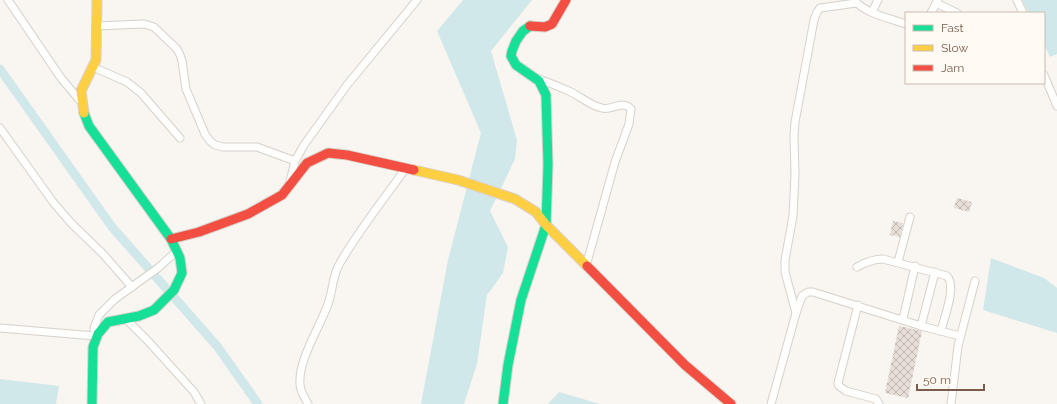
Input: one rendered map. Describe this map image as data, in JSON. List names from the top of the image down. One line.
{"legend":["Fast","Slow","Jam"],"scale_bar":"50 m"}
